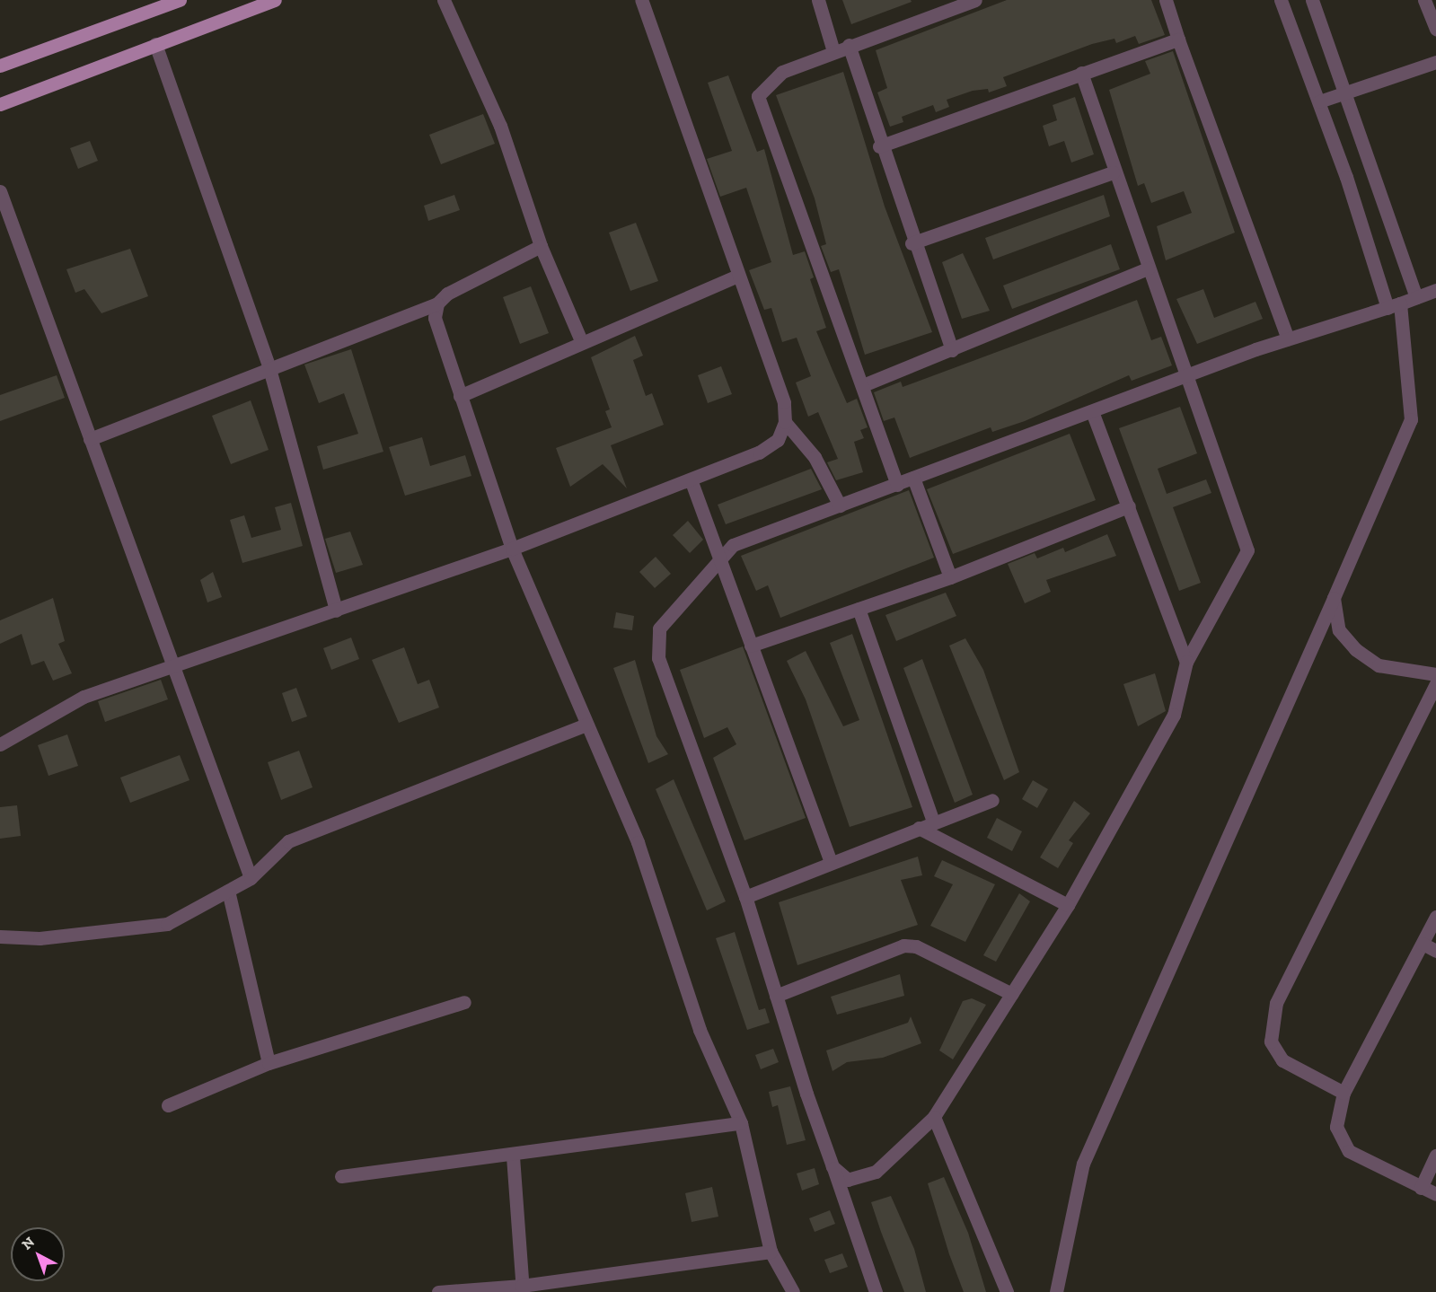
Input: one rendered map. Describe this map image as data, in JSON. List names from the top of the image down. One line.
{"north":"top left"}
